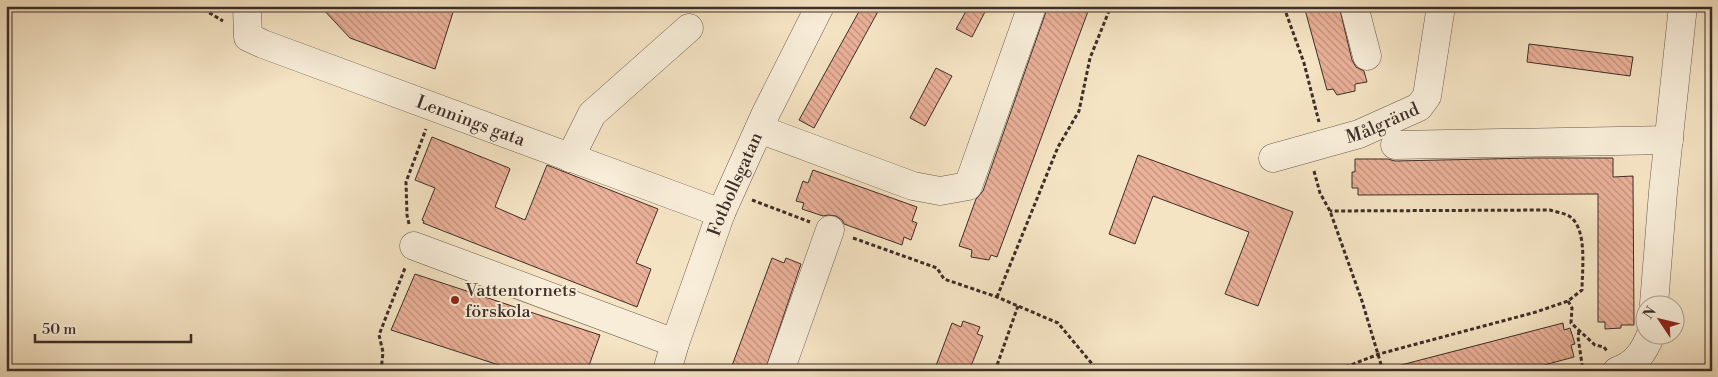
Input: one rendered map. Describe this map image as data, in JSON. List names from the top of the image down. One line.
{"streets":{"street":["Målgränd","Lennings gata","Fotbollsgatan"]},"crossings":[["Lennings gata","Fotbollsgatan"]],"places":["Vattentornets förskola"],"scale_bar":"50 m","north":"top left"}
